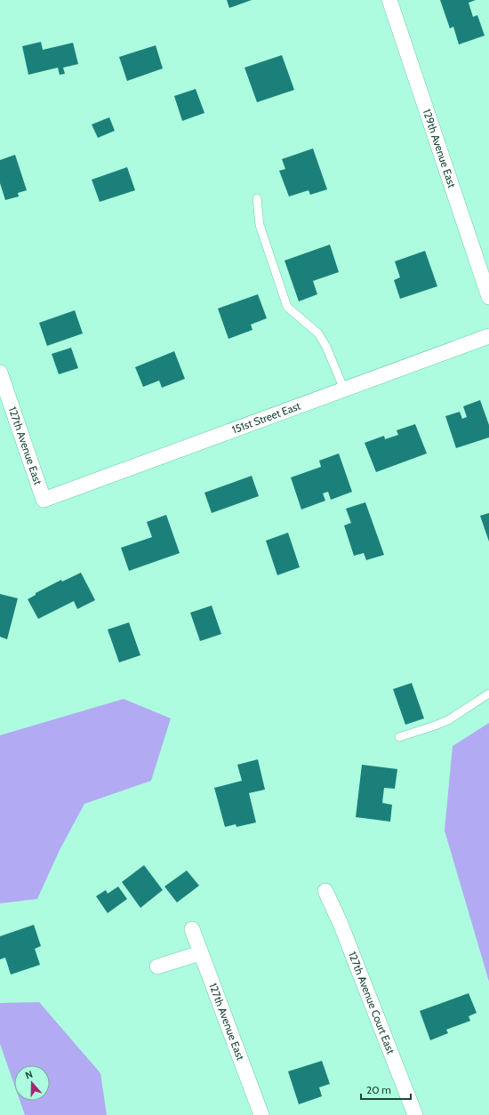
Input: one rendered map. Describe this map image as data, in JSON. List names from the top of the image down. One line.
{"streets":{"street":["129th Avenue East","151st Street East","127th Avenue East","127th Avenue Court East"]},"crossings":[["151st Street East","127th Avenue East"]],"scale_bar":"20 m","north":"top"}
